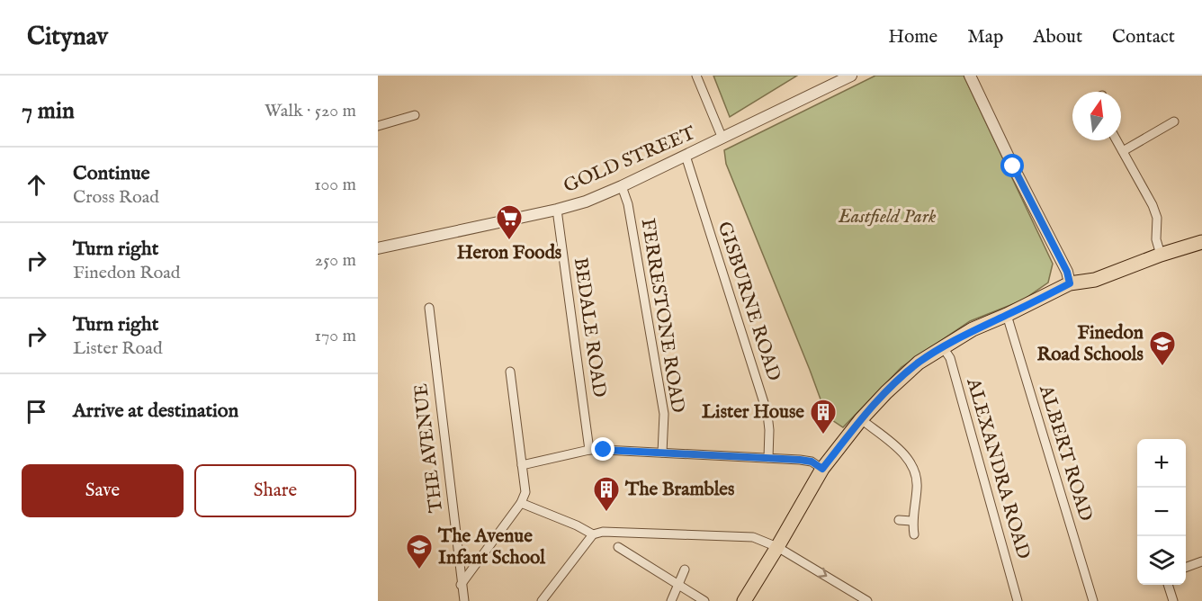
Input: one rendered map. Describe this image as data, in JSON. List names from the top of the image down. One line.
{"streets":{"street":["GOLD STREET","GISBURNE ROAD","FERRESTONE ROAD","BEDALE ROAD","THE AVENUE","ALBERT ROAD","ALEXANDRA ROAD"]},"crossings":[["GOLD STREET","GISBURNE ROAD"],["GOLD STREET","FERRESTONE ROAD"],["GOLD STREET","BEDALE ROAD"]],"parks":["Eastfield Park"],"places":{"supermarket":["Heron Foods"],"school or university":["Finedon Road Schools","The Avenue Infant School"],"building":["Lister House","The Brambles"]},"north":"top","page":{"header":"Citynav","nav":["Home","Map","About","Contact"],"heading":["7 min","Walk · 520 m"],"list":[["Continue","Cross Road","100 m"],["Turn right","Finedon Road","250 m"],["Turn right","Lister Road","170 m"],"Arrive at destination"],"map_buttons":["+","−"],"buttons":["Save","Share"]}}
